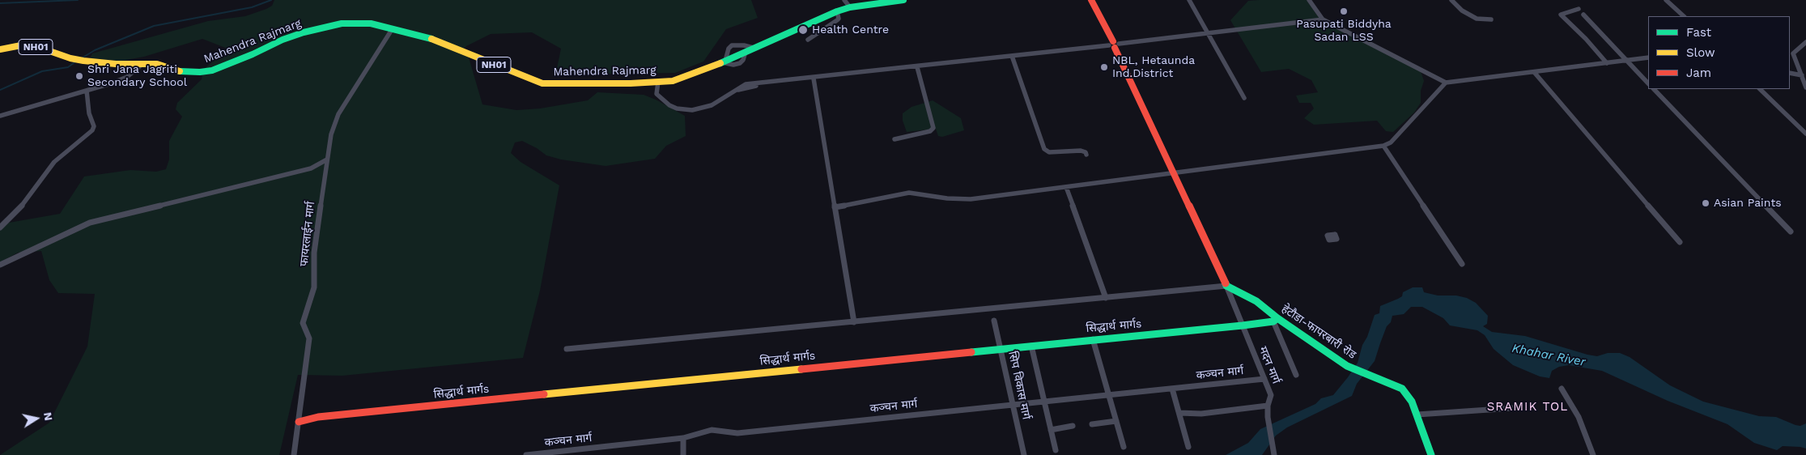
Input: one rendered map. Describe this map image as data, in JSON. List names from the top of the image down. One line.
{"streets":{"main road":["Mahendra Rajmarg","NH01","सिद्धार्थ मार्गs","हेटौडा-फापरबारी रोड"],"street":["फायरलाईन मार्ग","मदन मार्ग","कञ्चन मार्ग","सिप विकास मार्ग"]},"crossings":[["Mahendra Rajmarg","फायरलाईन मार्ग"],["फायरलाईन मार्ग","सिद्धार्थ मार्गs"],["सिद्धार्थ मार्गs","हेटौडा-फापरबारी रोड"],["सिद्धार्थ मार्गs","मदन मार्ग"],["सिद्धार्थ मार्गs","सिप विकास मार्ग"],["हेटौडा-फापरबारी रोड","मदन मार्ग"],["मदन मार्ग","कञ्चन मार्ग"],["कञ्चन मार्ग","सिप विकास मार्ग"]],"districts":["SRAMIK TOL"],"water":["Khahar River"],"places":["Pasupati Biddyha Sadan LSS","Health Centre","NBL, Hetaunda Ind.District","Shri Jana Jagriti Secondary School","Asian Paints"],"legend":["Fast","Slow","Jam"],"north":"right"}
